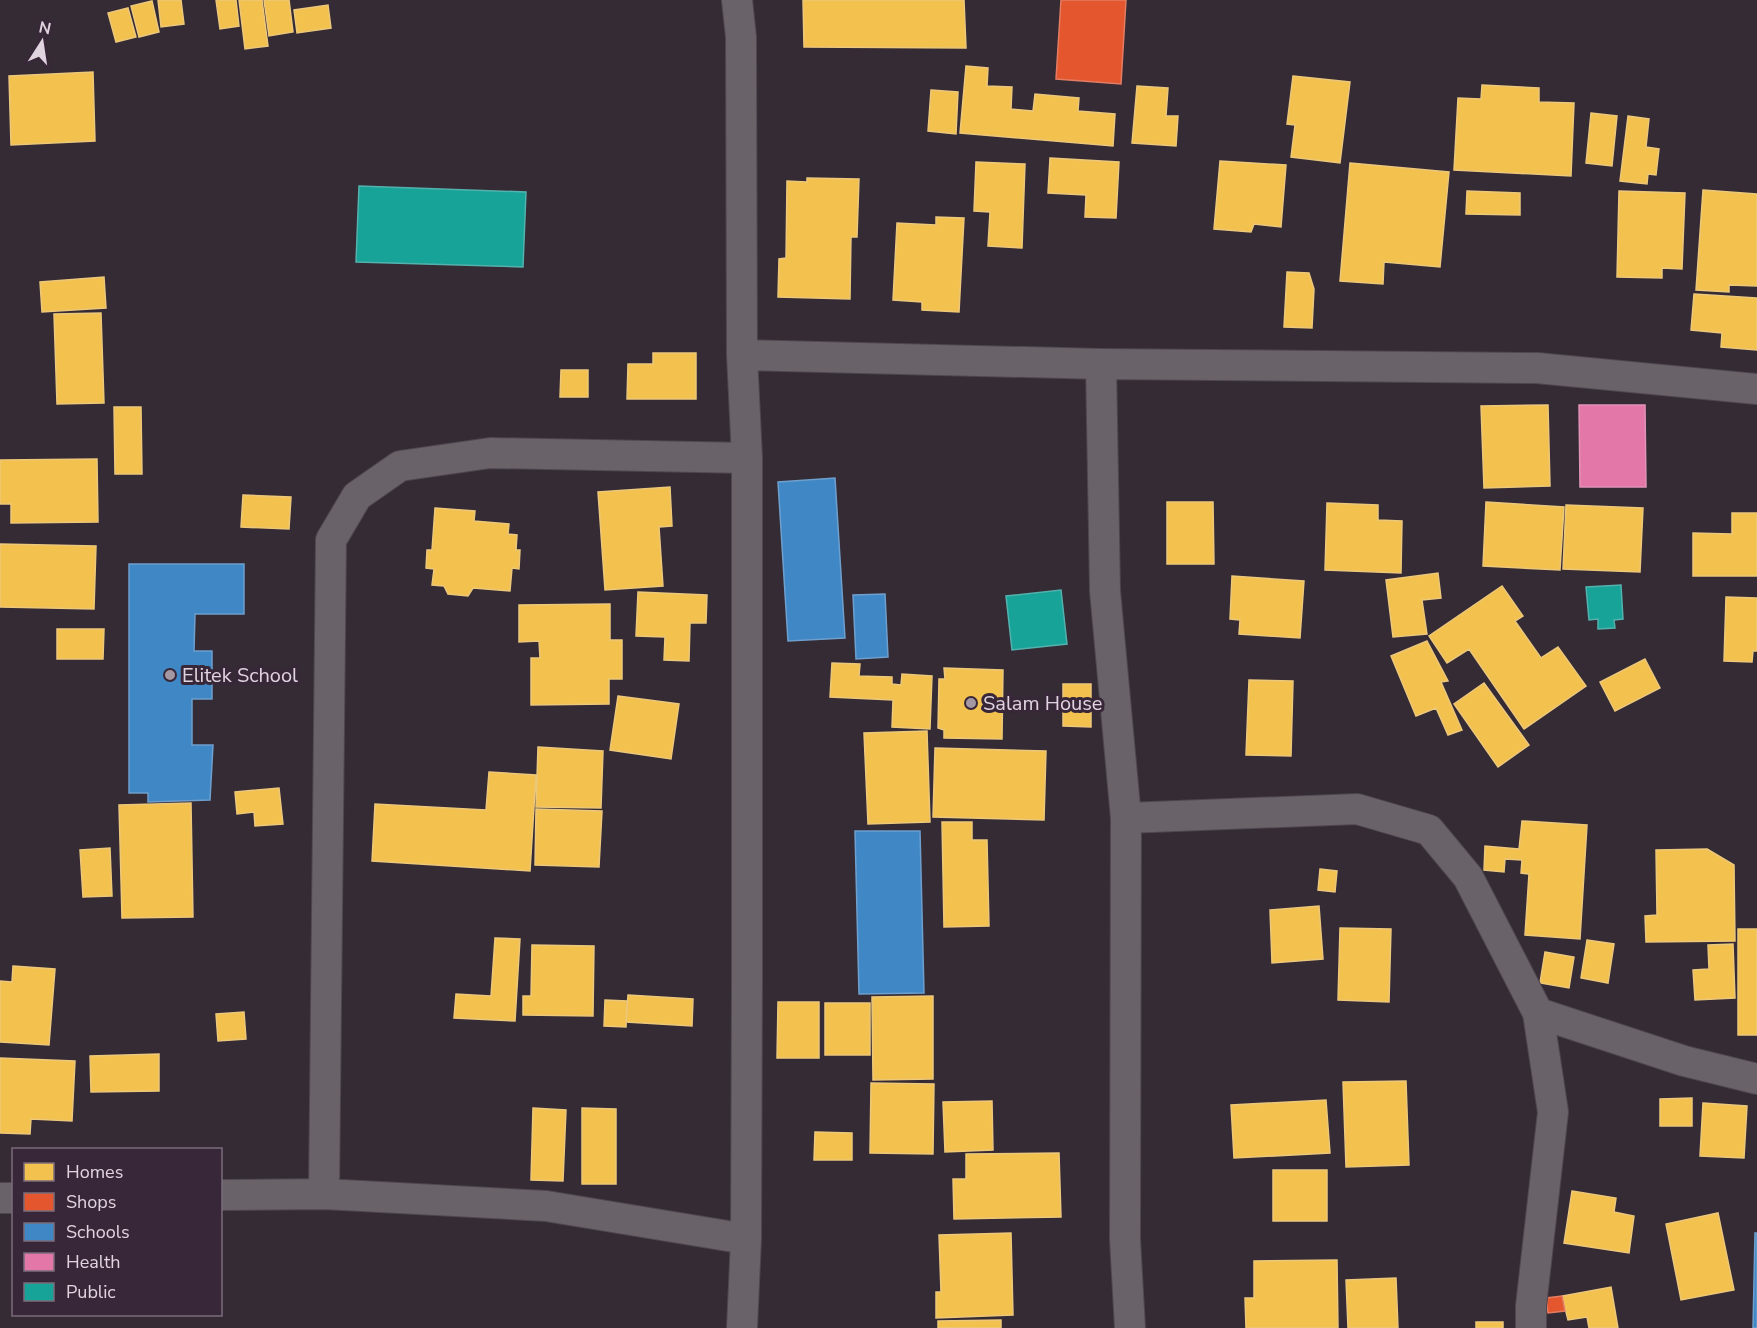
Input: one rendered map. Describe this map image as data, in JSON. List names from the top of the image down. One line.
{"places":["Elitek School","Salam House"],"legend":["Homes","Shops","Schools","Health","Public"],"north":"top"}
